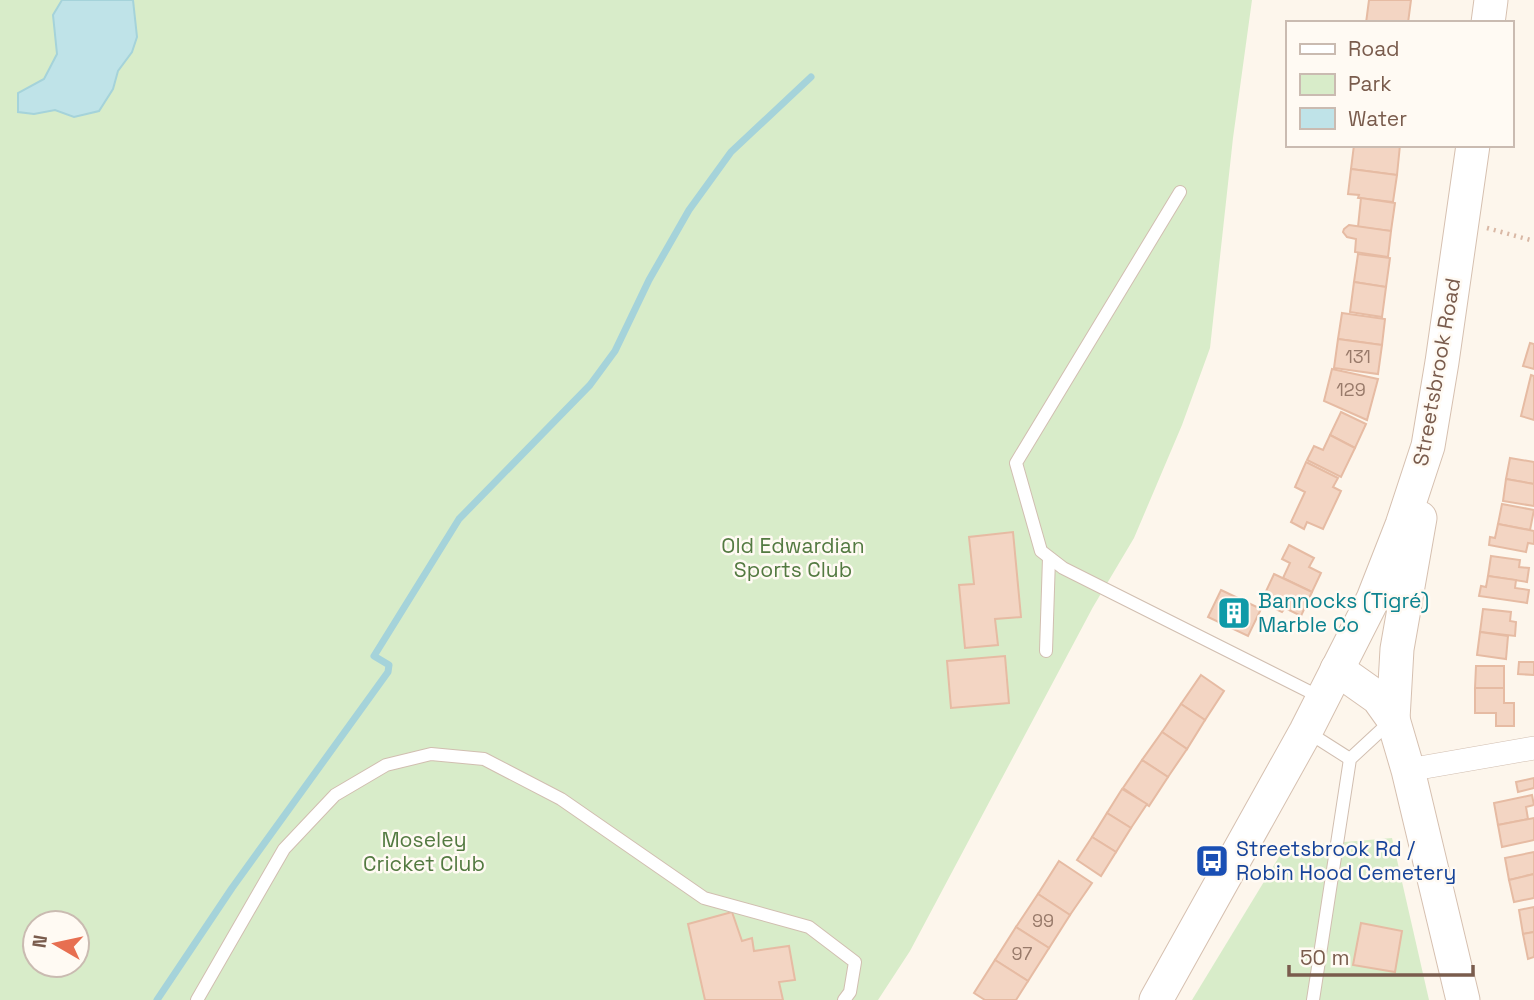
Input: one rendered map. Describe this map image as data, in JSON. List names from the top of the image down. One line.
{"streets":{"main road":["Streetsbrook Road"]},"parks":["Old Edwardian Sports Club","Moseley Cricket Club"],"places":{"building":["Bannocks (Tigré) Marble Co"],"bus stop":["Streetsbrook Rd / Robin Hood Cemetery"]},"house_numbers":["131","129","99","97"],"legend":["Road","Park","Water"],"scale_bar":"50 m","north":"left"}
